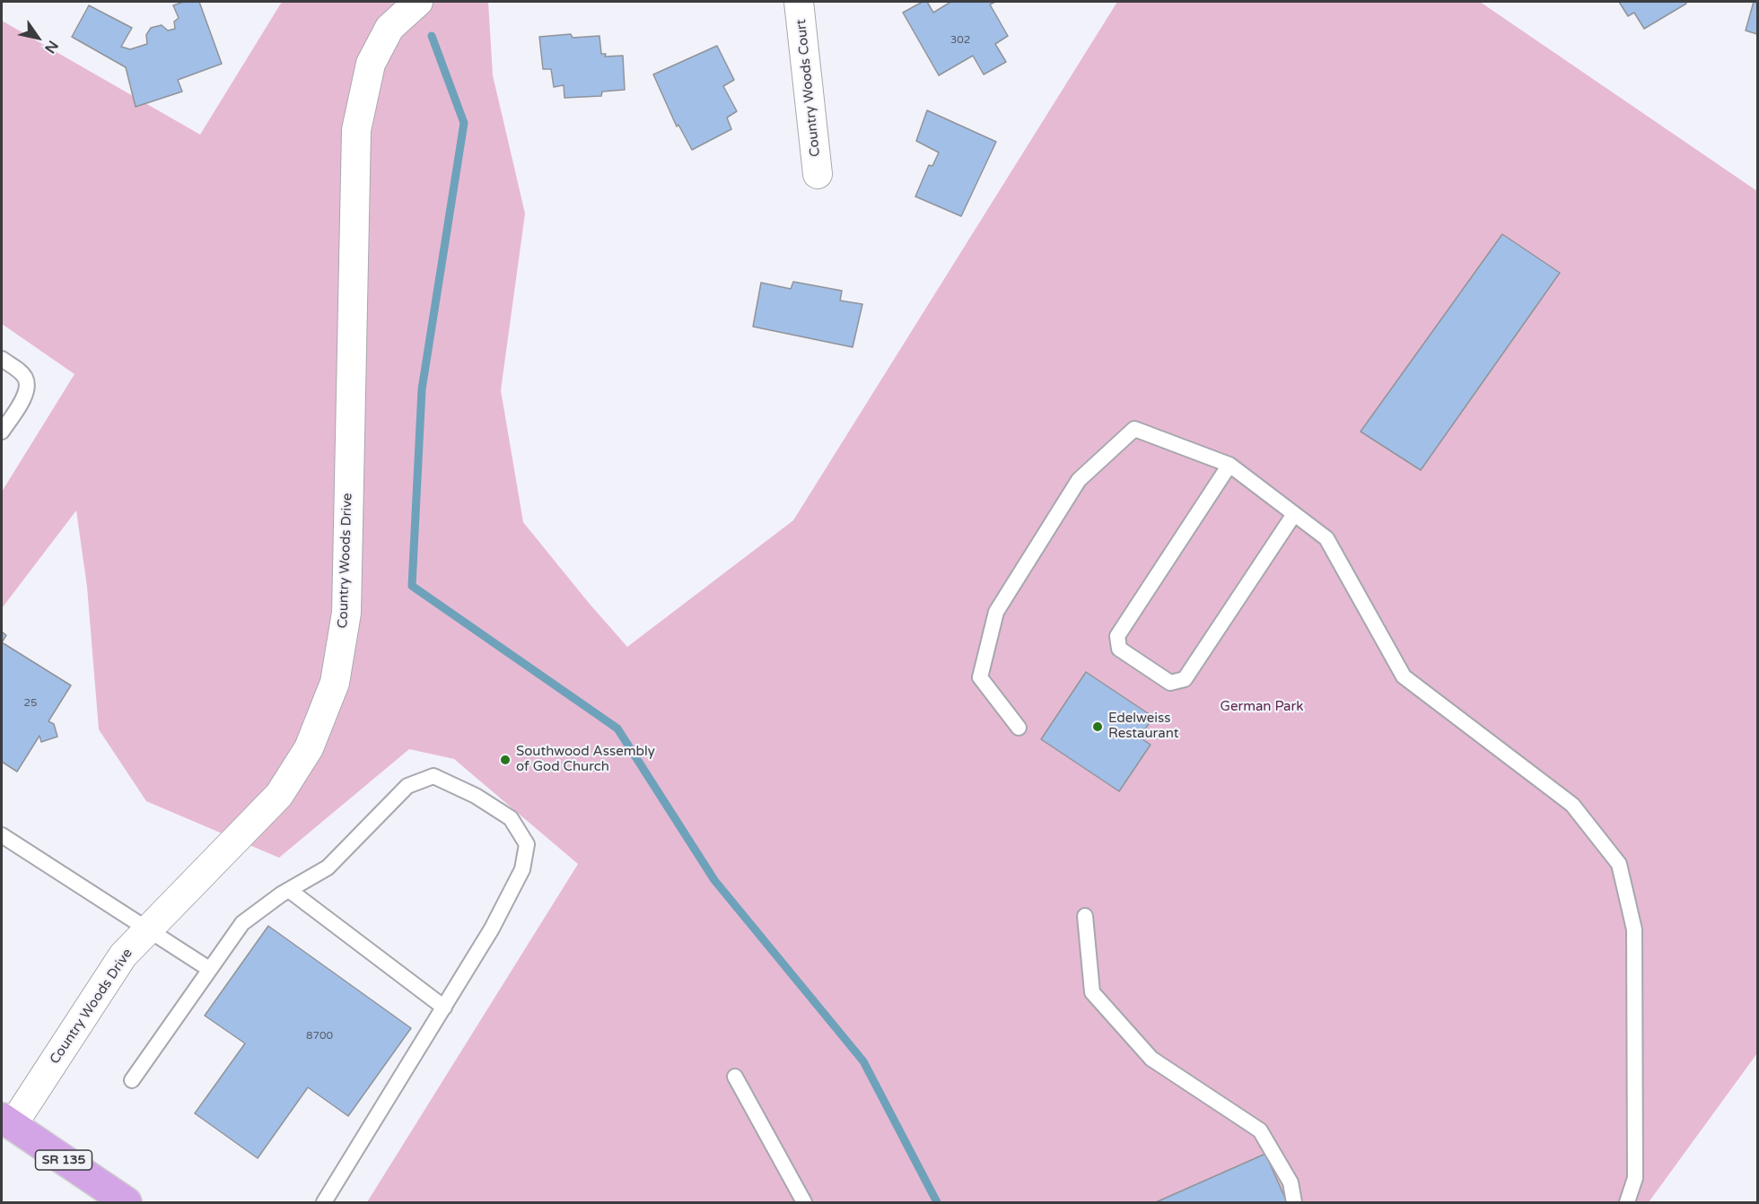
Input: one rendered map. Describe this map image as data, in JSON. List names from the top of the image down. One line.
{"streets":{"main road":["SR 135"],"street":["Country Woods Court","Country Woods Drive"]},"crossings":[["Country Woods Drive","SR 135"]],"parks":["German Park"],"places":["Edelweiss Restaurant","Southwood Assembly of God Church"],"house_numbers":["302","25","8700"],"north":"bottom right"}
